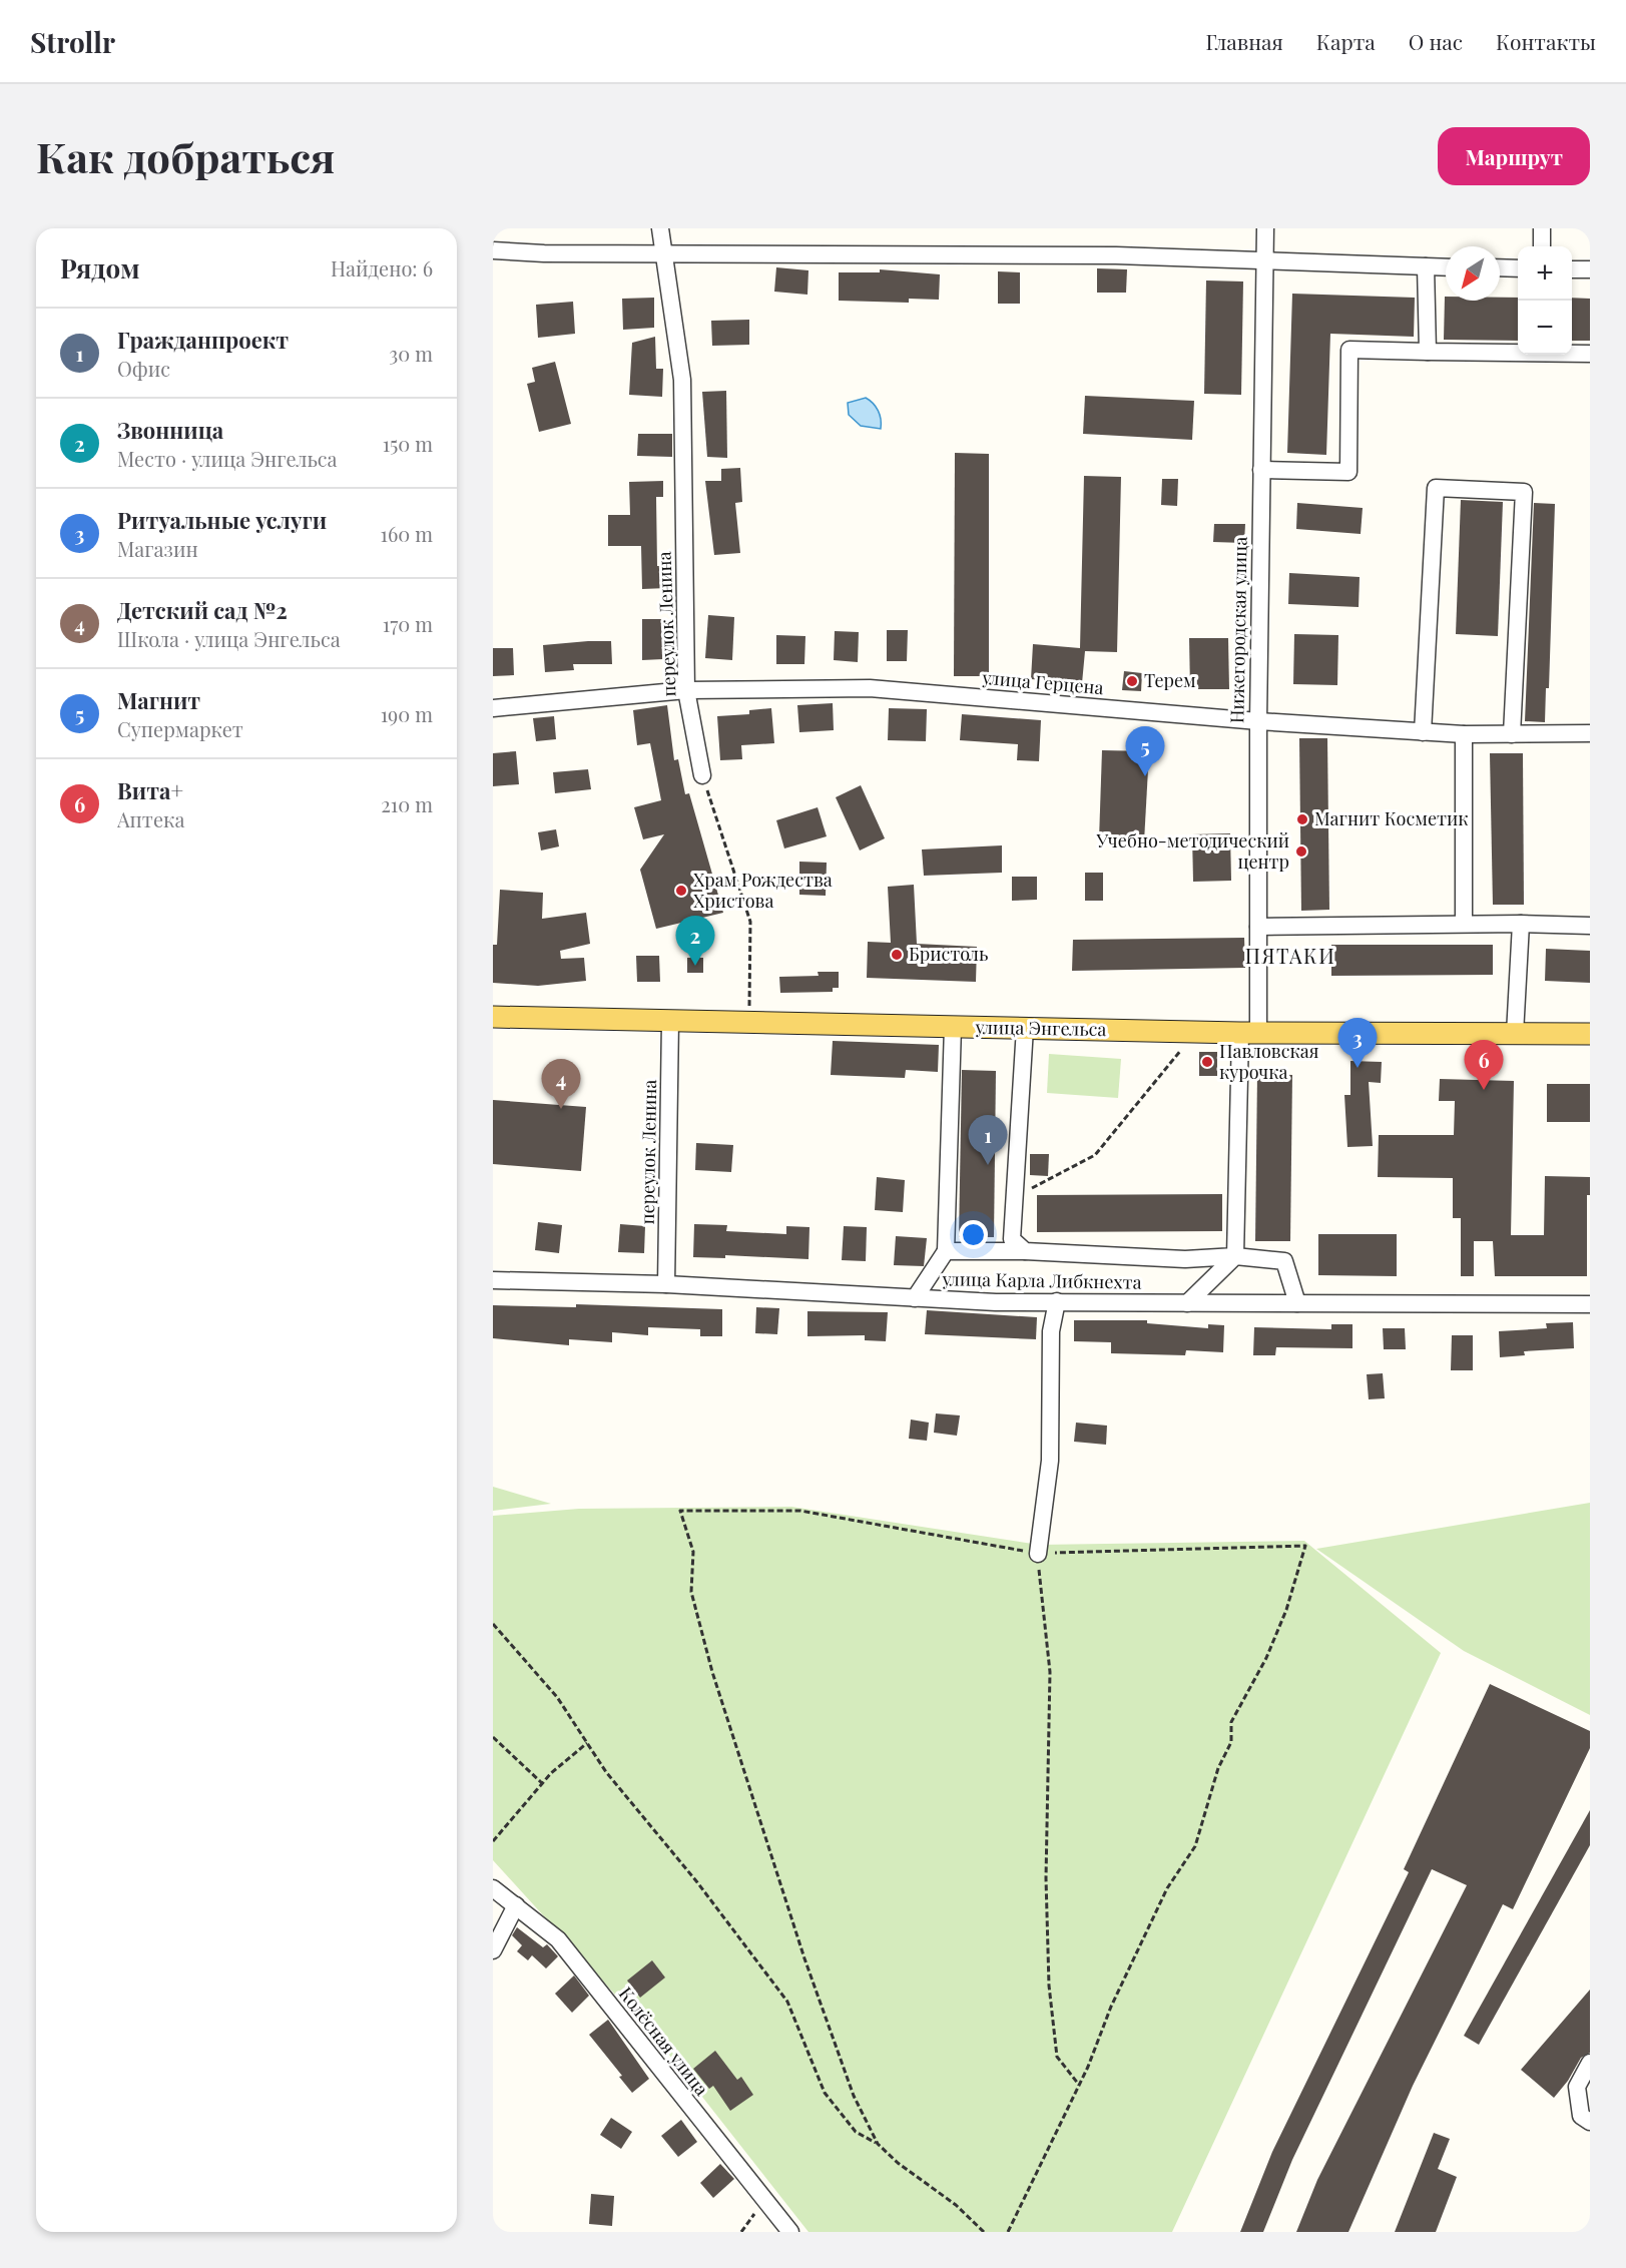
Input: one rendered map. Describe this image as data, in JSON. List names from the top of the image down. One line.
{"streets":{"main road":["улица Энгельса"],"street":["переулок Ленина","Нижегородская улица","улица Герцена","улица Карла Либкнехта","Колёсная улица"]},"crossings":[["переулок Ленина","улица Герцена"],["переулок Ленина","улица Энгельса"],["переулок Ленина","улица Карла Либкнехта"],["Нижегородская улица","улица Герцена"],["Нижегородская улица","улица Энгельса"]],"districts":["ПЯТАКИ"],"places":["Терем","Магнит Косметик","Учебно-методический центр","Храм Рождества Христова","Бристоль","Павловская курочка"],"north":"bottom left","page":{"header":"Strollr","nav":["Главная","Карта","О нас","Контакты"],"buttons":"Маршрут","title":"Как добраться","heading":["Рядом","Найдено: 6"],"map_buttons":["+","−"],"list":[{"mark":"1","name":"Гражданпроект","note":"Офис","value":"30 m"},{"mark":"2","name":"Звонница","note":"Место · улица Энгельса","value":"150 m"},{"mark":"3","name":"Ритуальные услуги","note":"Магазин","value":"160 m"},{"mark":"4","name":"Детский сад №2","note":"Школа · улица Энгельса","value":"170 m"},{"mark":"5","name":"Магнит","note":"Супермаркет","value":"190 m"},{"mark":"6","name":"Вита+","note":"Аптека","value":"210 m"}],"pins":["5","2","3","6","4","1"]}}
